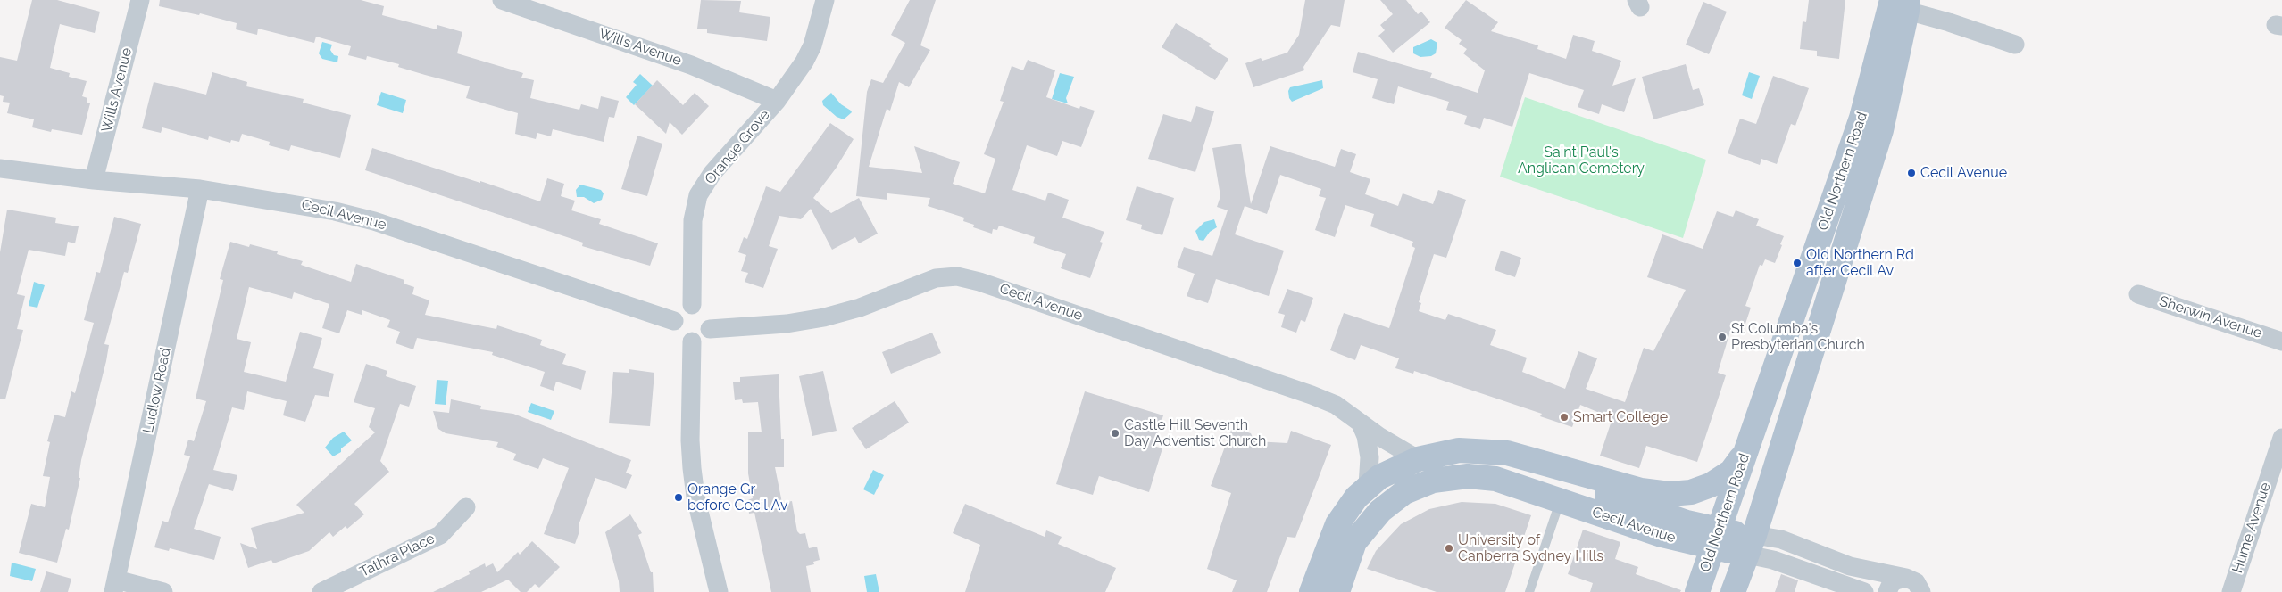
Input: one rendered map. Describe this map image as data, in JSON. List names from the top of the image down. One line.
{"streets":{"main road":["Old Northern Road","Cecil Avenue"],"street":["Wills Avenue","Orange Grove","Sherwin Avenue","Ludlow Road","Hume Avenue","Tathra Place"]},"crossings":[["Wills Avenue","Orange Grove"],["Wills Avenue","Cecil Avenue"],["Orange Grove","Cecil Avenue"],["Old Northern Road","Cecil Avenue"],["Cecil Avenue","Ludlow Road"]],"parks":["Saint Paul's Anglican Cemetery"],"places":["Cecil Avenue","Old Northern Rd after Cecil Av","St Columba's Presbyterian Church","Smart College","Castle Hill Seventh Day Adventist Church","Orange Gr before Cecil Av","University of Canberra Sydney Hills"]}
